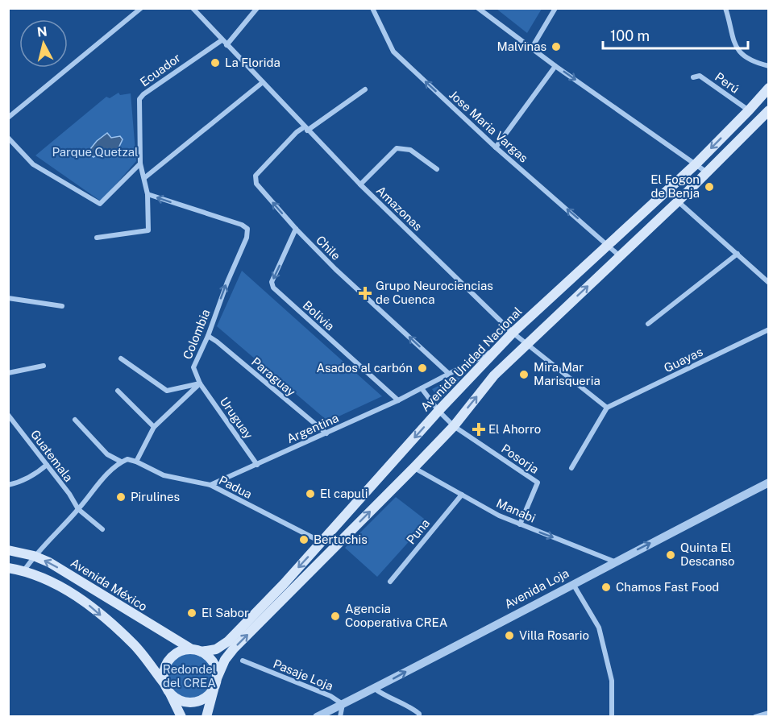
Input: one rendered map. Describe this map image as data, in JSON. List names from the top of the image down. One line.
{"streets":{"main road":["Avenida Unidad Nacional","Avenida México"],"street":["Ecuador","Perú","Jose Maria Vargas","Amazonas","Chile","Bolivia","Colombia","Guayas","Paraguay","Uruguay","Argentina","Guatemala","Posorja","Padua","Manabi","Puna","Avenida Loja","Pasaje Loja"]},"crossings":[["Ecuador","Amazonas"],["Perú","Avenida Unidad Nacional"],["Jose Maria Vargas","Avenida Unidad Nacional"],["Amazonas","Chile"],["Amazonas","Avenida Unidad Nacional"],["Amazonas","Guayas"],["Chile","Bolivia"],["Chile","Argentina"],["Bolivia","Argentina"],["Colombia","Paraguay"],["Colombia","Uruguay"],["Avenida Unidad Nacional","Argentina"],["Avenida Unidad Nacional","Padua"],["Avenida Unidad Nacional","Avenida México"],["Paraguay","Argentina"],["Uruguay","Argentina"],["Argentina","Padua"],["Posorja","Manabi"],["Manabi","Puna"],["Manabi","Avenida Loja"],["Avenida Loja","Pasaje Loja"]],"one_way":["Jose Maria Vargas","Chile","Bolivia","Manabi","Avenida Loja"],"parks":["Parque Quetzal","Redondel del CREA"],"places":{"other":["Malvinas","La Florida","El Fogon de Benja","Asados al carbón","Mira Mar Marisqueria","El capuli","Pirulines","Bertuchis","Quinta El Descanso","Chamos Fast Food","El Sabor","Agencia Cooperativa CREA","Villa Rosario"],"health":["Grupo Neurociencias de Cuenca","El Ahorro"]},"scale_bar":"100 m","north":"top"}
